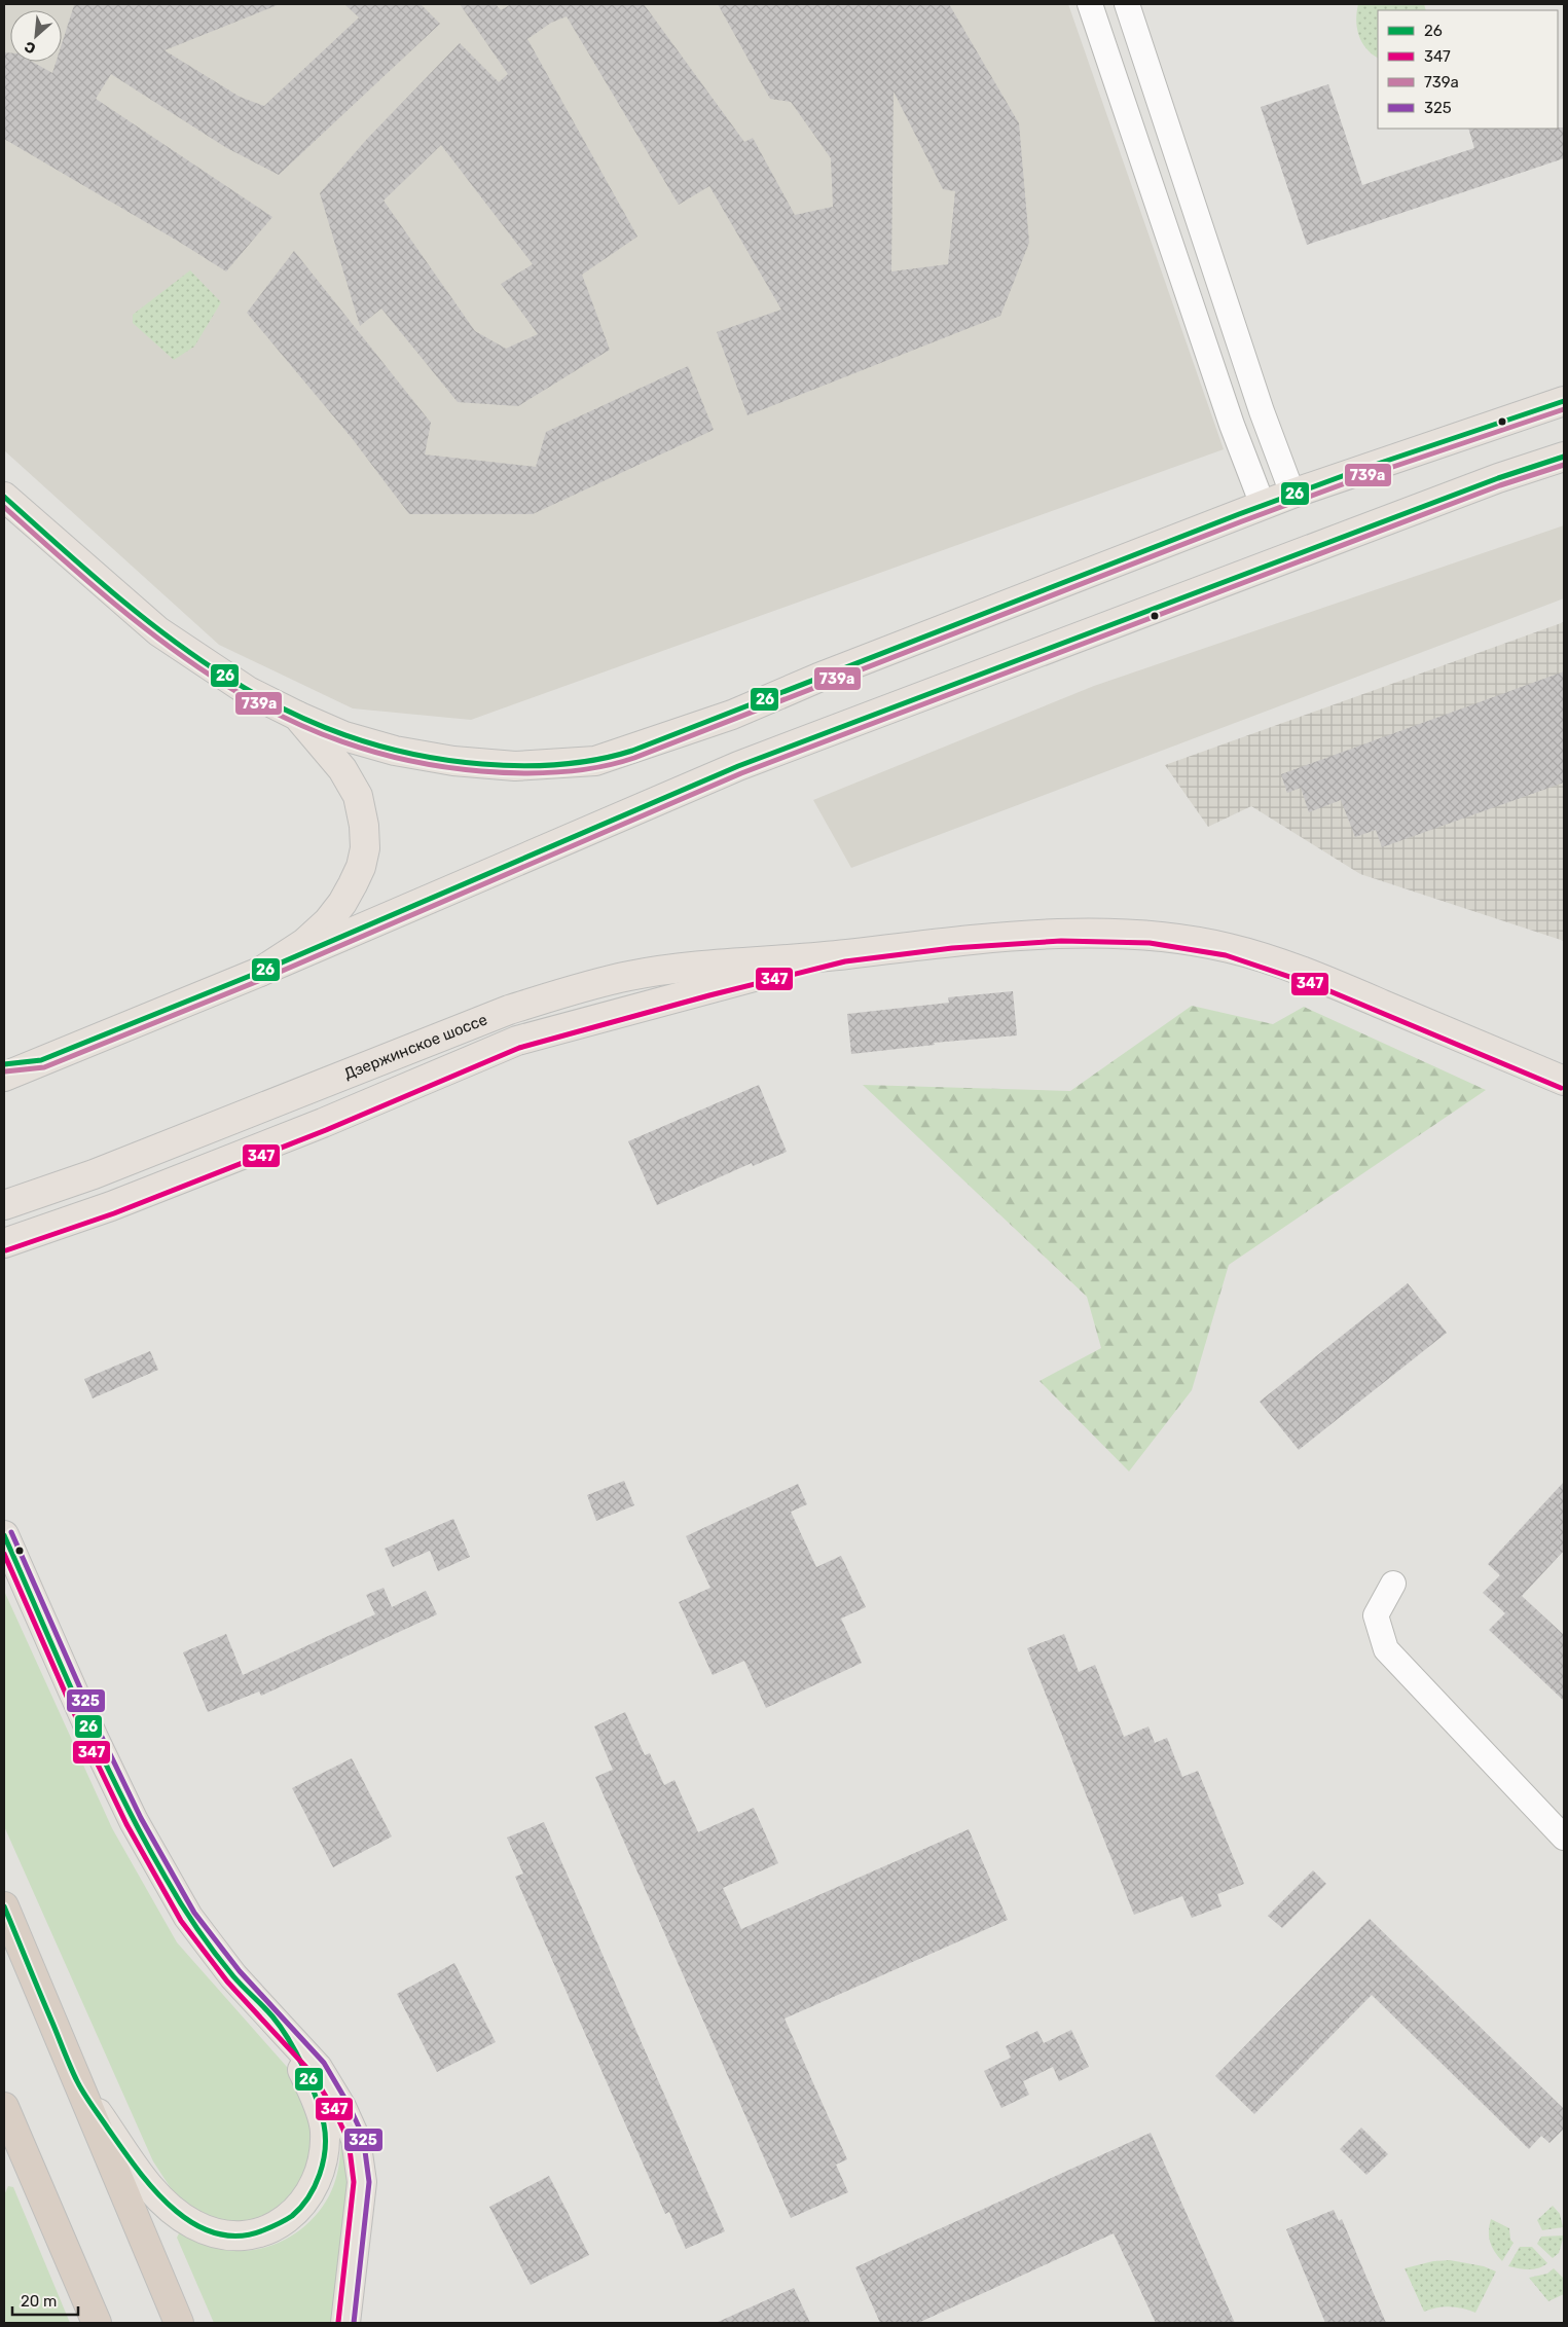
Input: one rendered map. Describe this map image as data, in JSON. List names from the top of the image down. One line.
{"streets":{"main road":["Дзержинское шоссе"]},"lines":["transit line 26","transit line 739а","transit line 347","transit line 325"],"legend":["26","347","739а","325"],"scale_bar":"20 m","north":"bottom left"}
